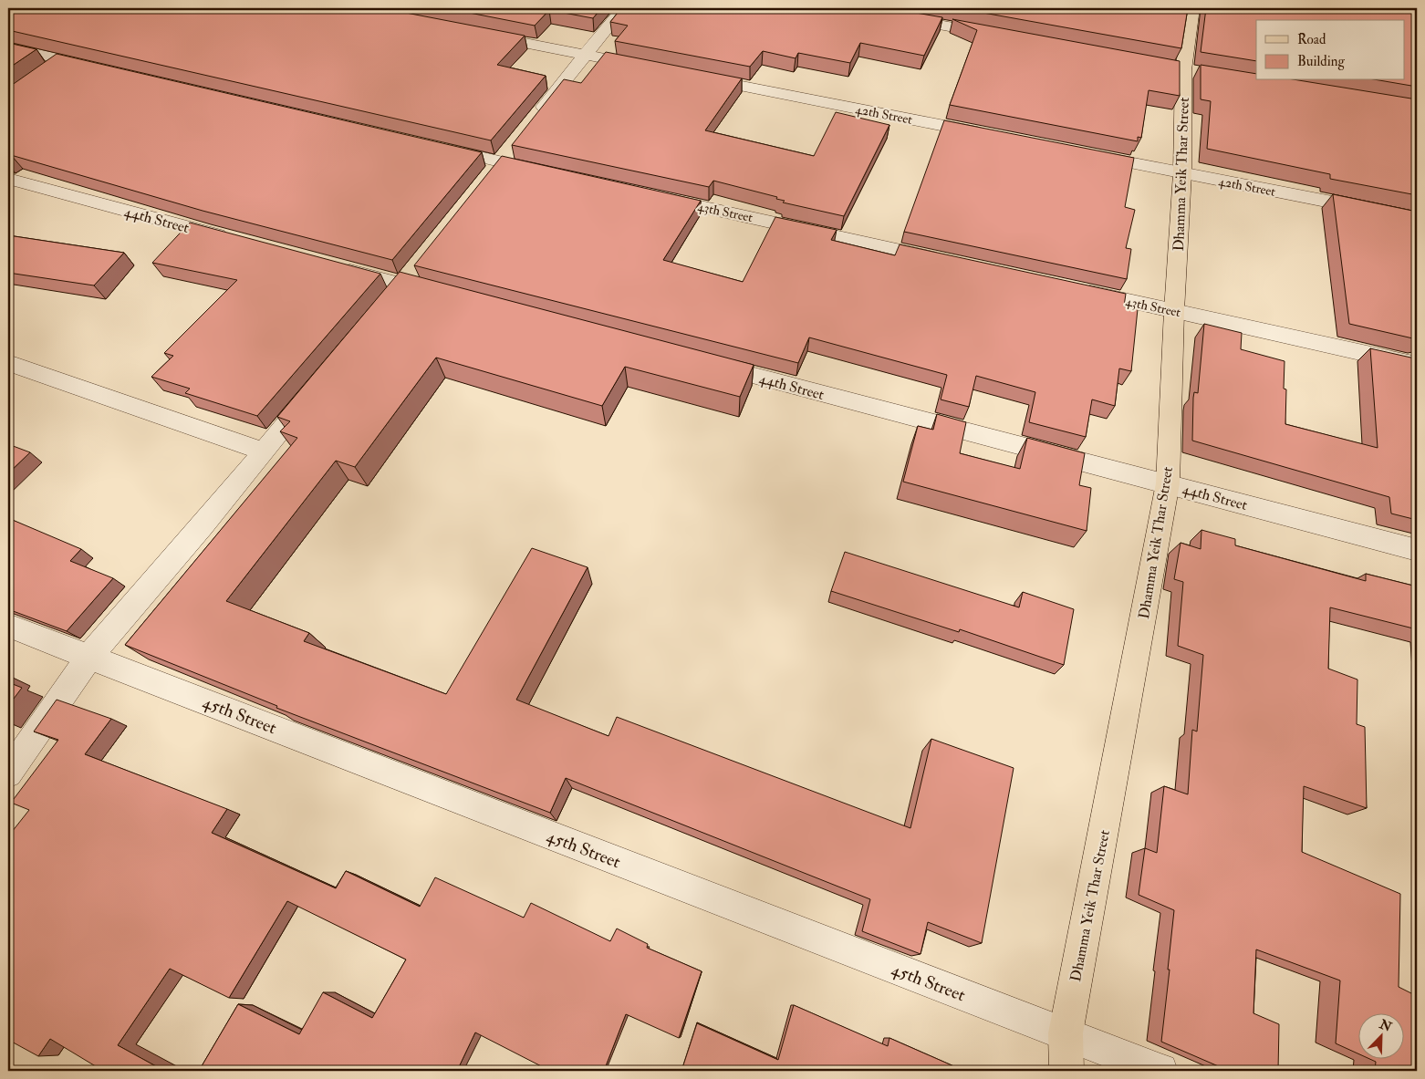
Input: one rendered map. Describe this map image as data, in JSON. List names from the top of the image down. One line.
{"streets":{"main road":["Dhamma Yeik Thar Street"],"street":["42th Street","43th Street","44th Street","45th Street"]},"crossings":[["42th Street","Dhamma Yeik Thar Street"],["Dhamma Yeik Thar Street","43th Street"],["Dhamma Yeik Thar Street","44th Street"],["Dhamma Yeik Thar Street","45th Street"]],"legend":["Road","Building"],"north":"top right"}
